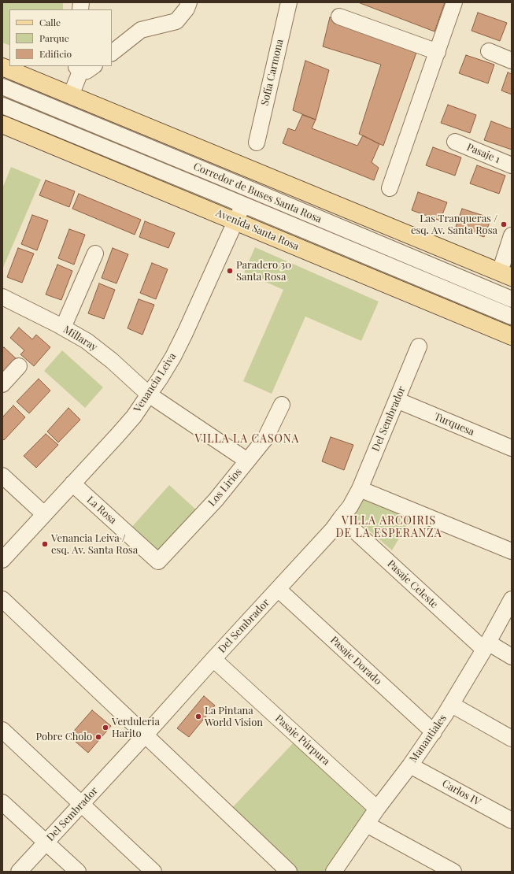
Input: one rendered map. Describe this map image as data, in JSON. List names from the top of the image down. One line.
{"streets":{"main road":["Avenida Santa Rosa"],"street":["Sofía Carmona","Pasaje 1","Corredor de Buses Santa Rosa","Millaray","Venancia Leiva","Del Sembrador","Turquesa","Los Lirios","La Rosa","Pasaje Celeste","Pasaje Dorado","Manantiales","Pasaje Púrpura","Carlos IV"]},"crossings":[["Corredor de Buses Santa Rosa","Venancia Leiva"],["Avenida Santa Rosa","Venancia Leiva"],["Millaray","Venancia Leiva"],["Millaray","Los Lirios"],["Venancia Leiva","La Rosa"],["Del Sembrador","Turquesa"],["Del Sembrador","Pasaje Celeste"],["Del Sembrador","Pasaje Dorado"],["Del Sembrador","Pasaje Púrpura"],["Los Lirios","La Rosa"],["Pasaje Celeste","Manantiales"],["Pasaje Dorado","Manantiales"],["Manantiales","Pasaje Púrpura"],["Manantiales","Carlos IV"]],"districts":["VILLA LA CASONA","VILLA ARCOIRIS DE LA ESPERANZA"],"places":["Las Tranqueras / esq. Av. Santa Rosa","Paradero 30 Santa Rosa","Venancia Leiva / esq. Av. Santa Rosa","La Pintana World Vision","Verduleria Harito","Pobre Cholo"],"legend":["Calle","Parque","Edificio"]}
